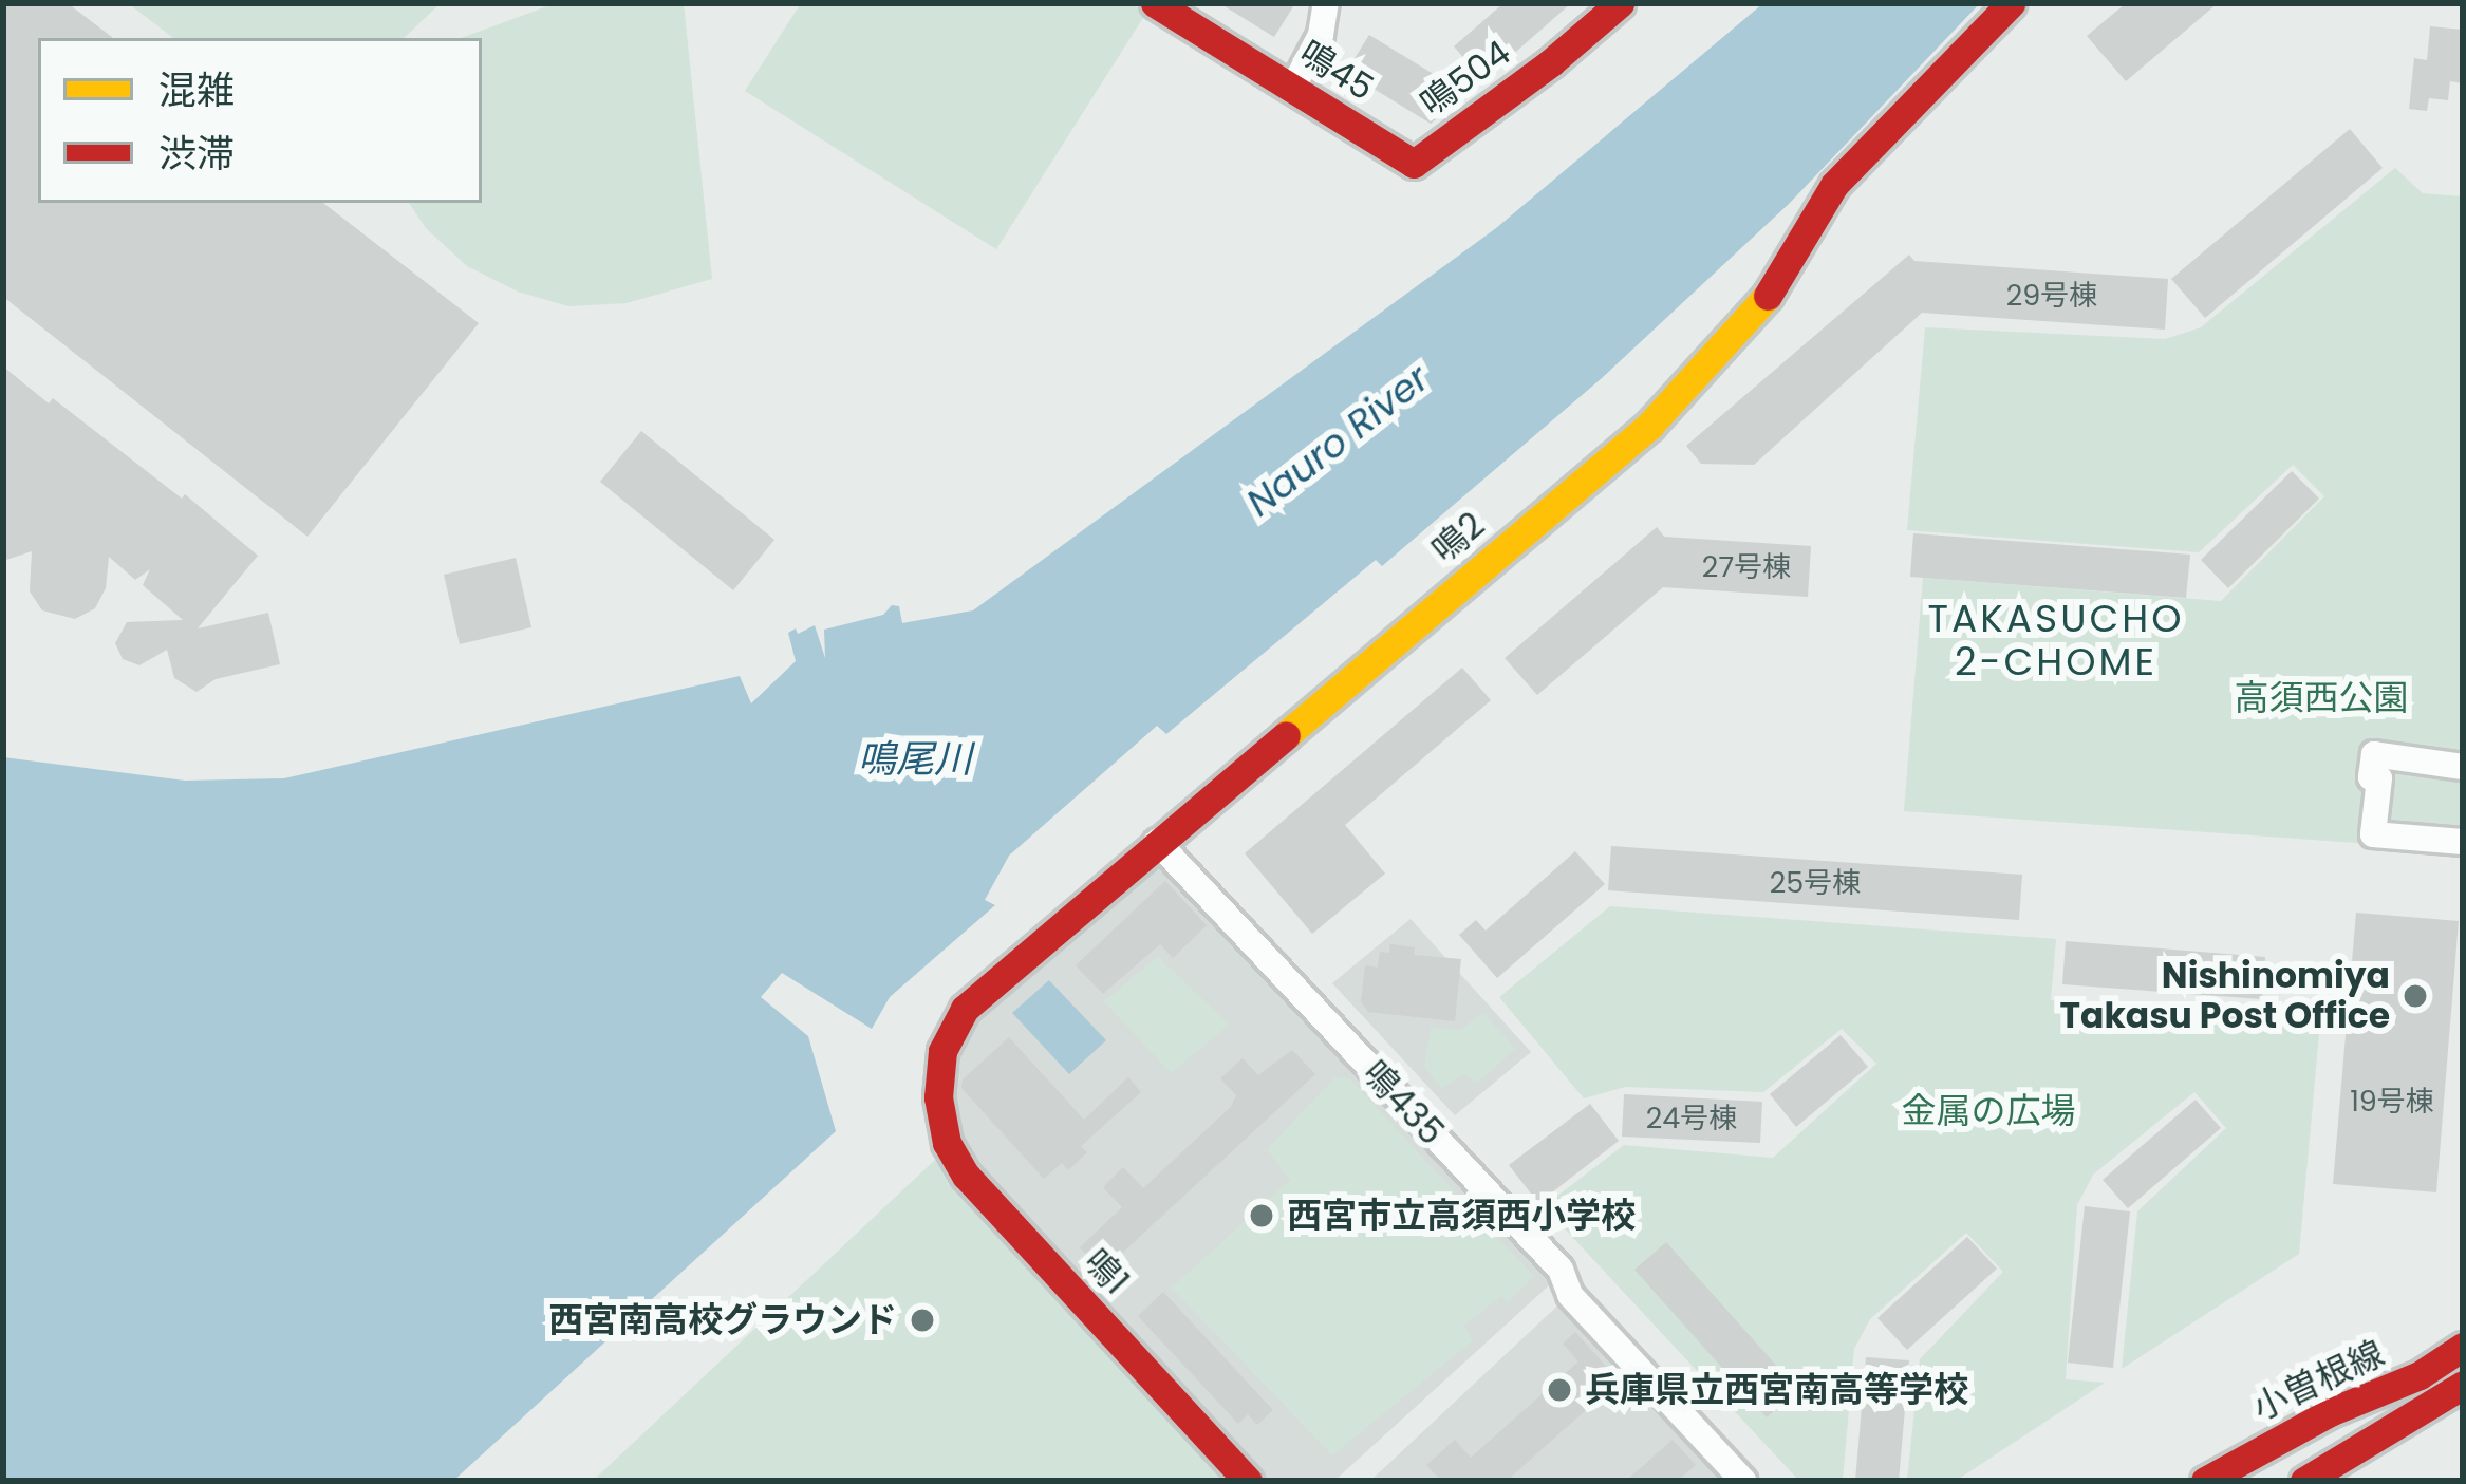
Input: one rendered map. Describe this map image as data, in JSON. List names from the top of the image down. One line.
{"streets":{"street":["鳴45","鳴504","鳴2","鳴435","鳴1","小曽根線"]},"crossings":[["鳴45","鳴504"],["鳴2","鳴435"],["鳴2","鳴1"]],"districts":["TAKASUCHO 2-CHOME"],"water":["Nauro River","鳴尾川"],"parks":["高須西公園","金属の広場"],"places":["Nishinomiya Takasu Post Office","西宮市立高須西小学校","西宮南高校グラウンド","兵庫県立西宮南高等学校"],"house_numbers":["29号棟","27号棟","25号棟","19号棟","24号棟"],"legend":["混雑","渋滞"]}
